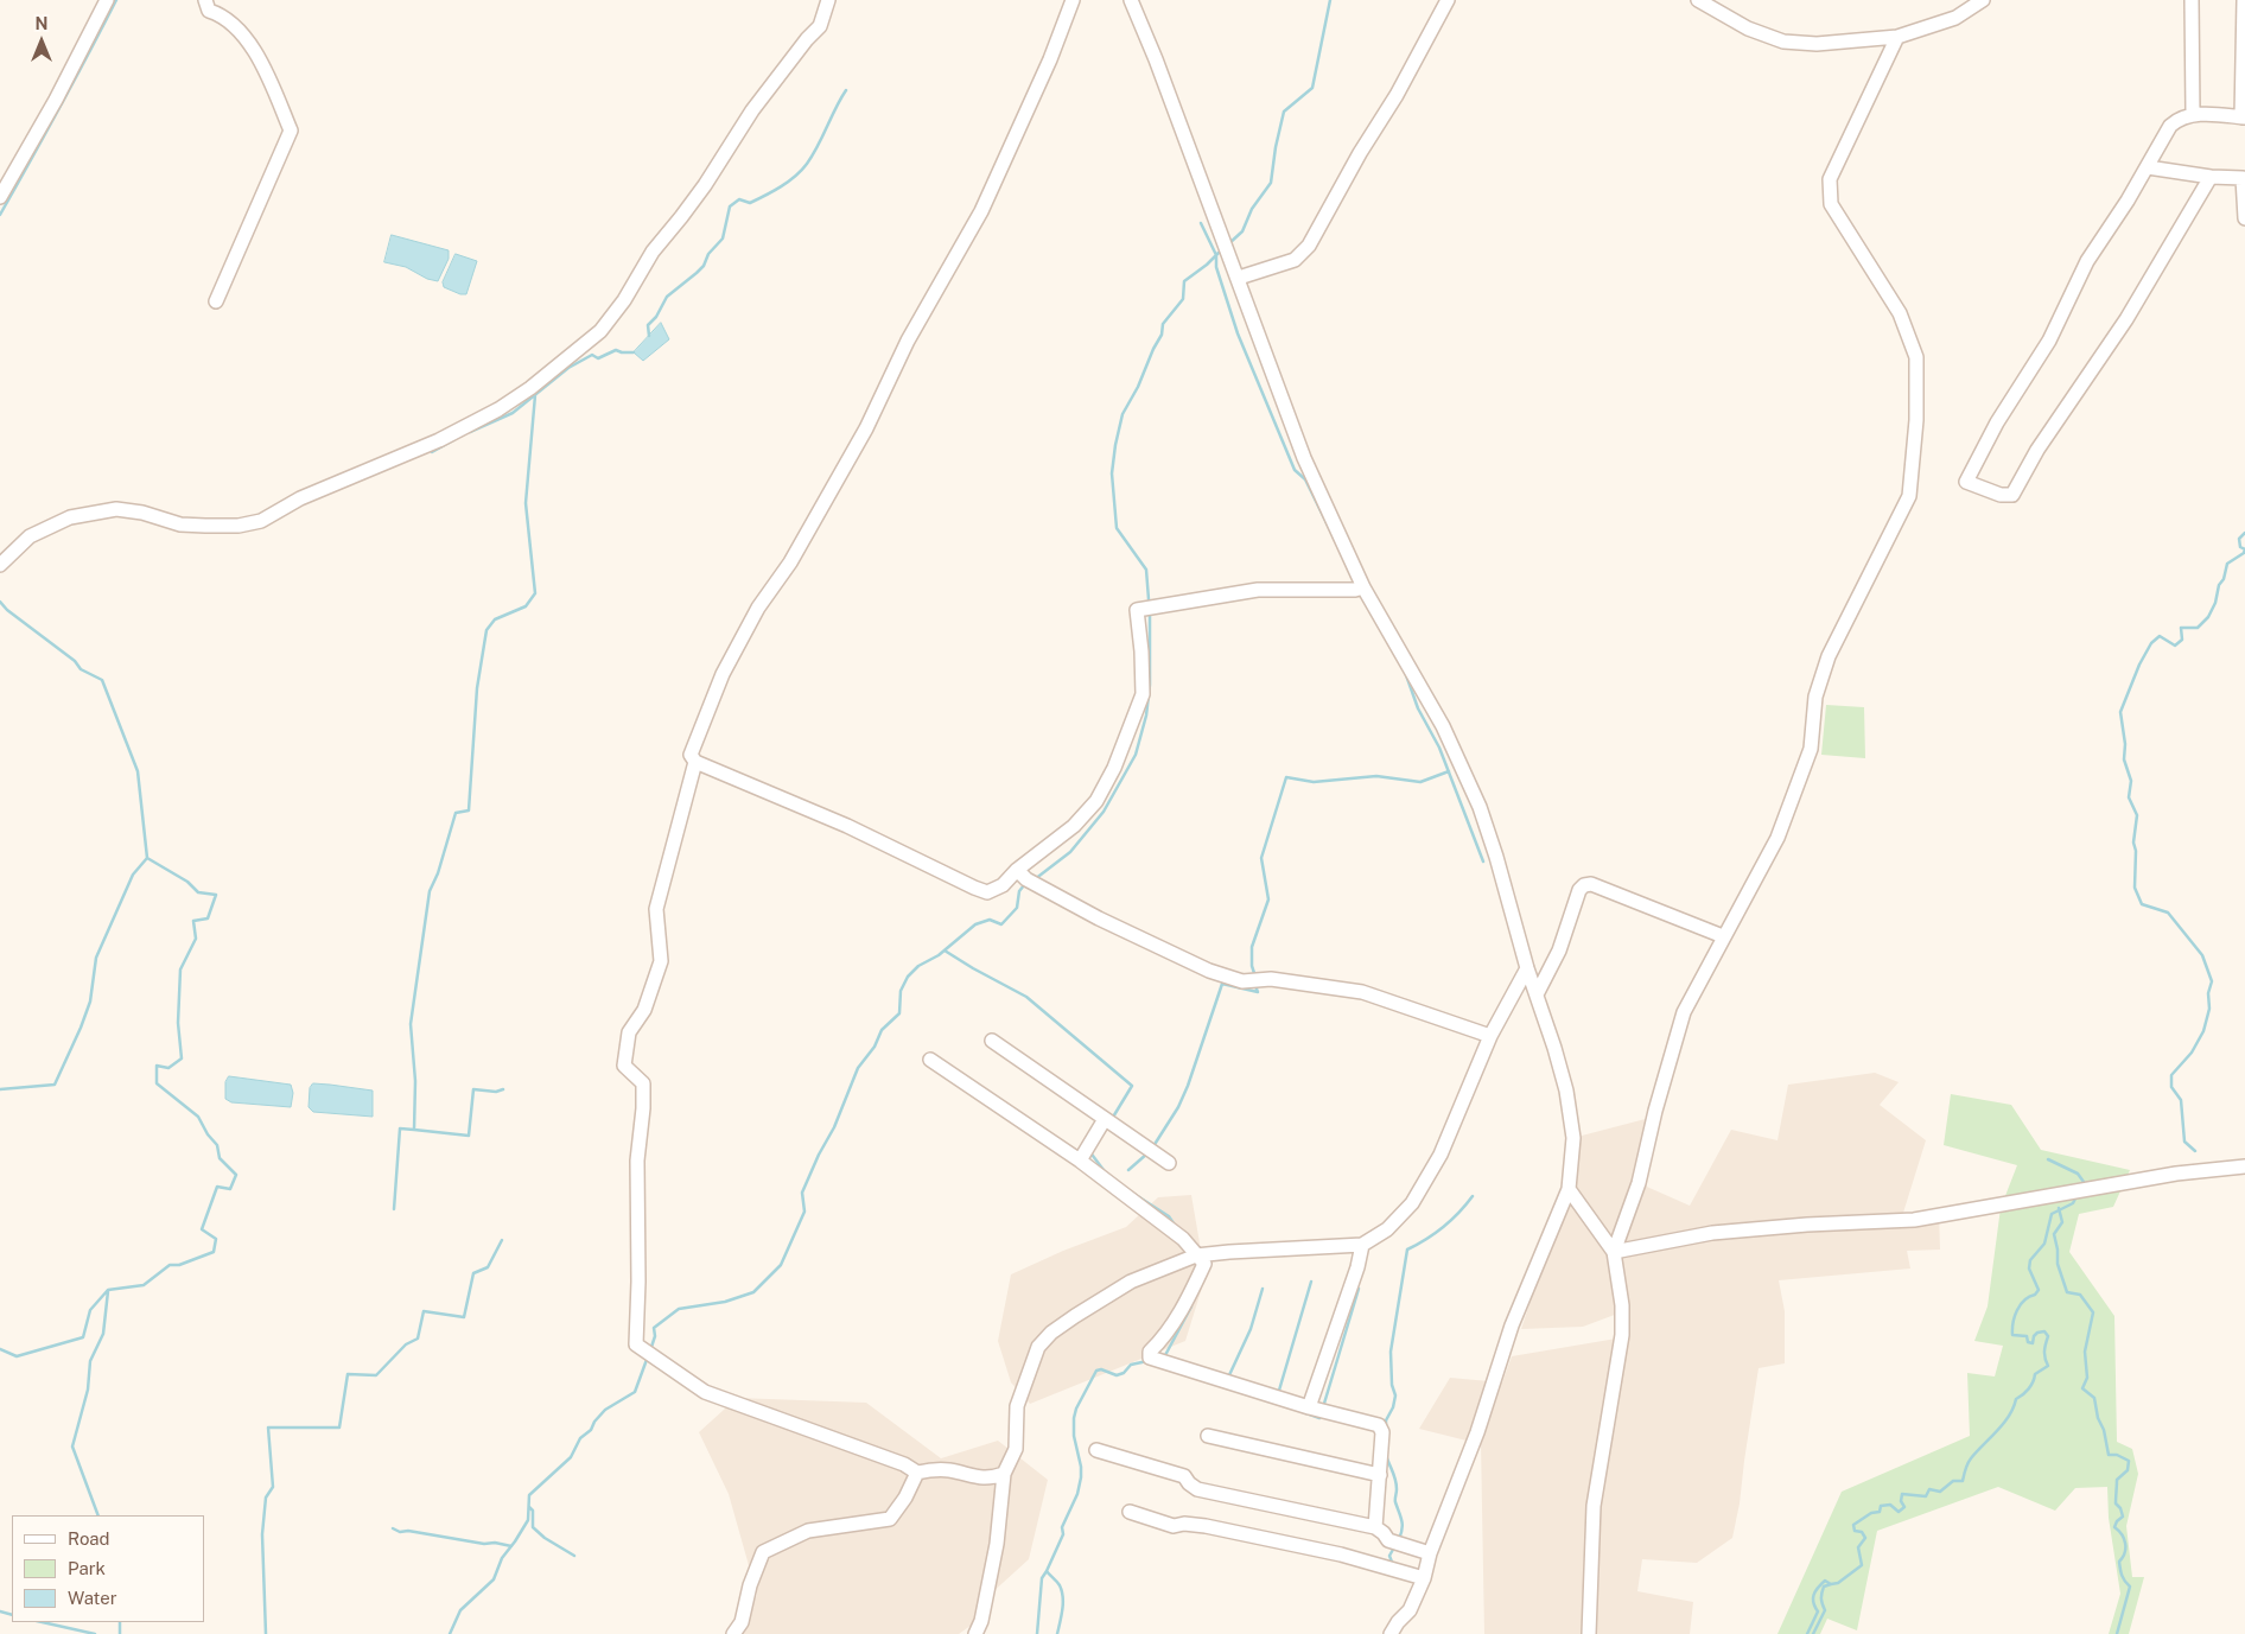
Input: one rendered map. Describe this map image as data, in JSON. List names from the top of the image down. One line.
{"legend":["Road","Park","Water"],"north":"top"}
